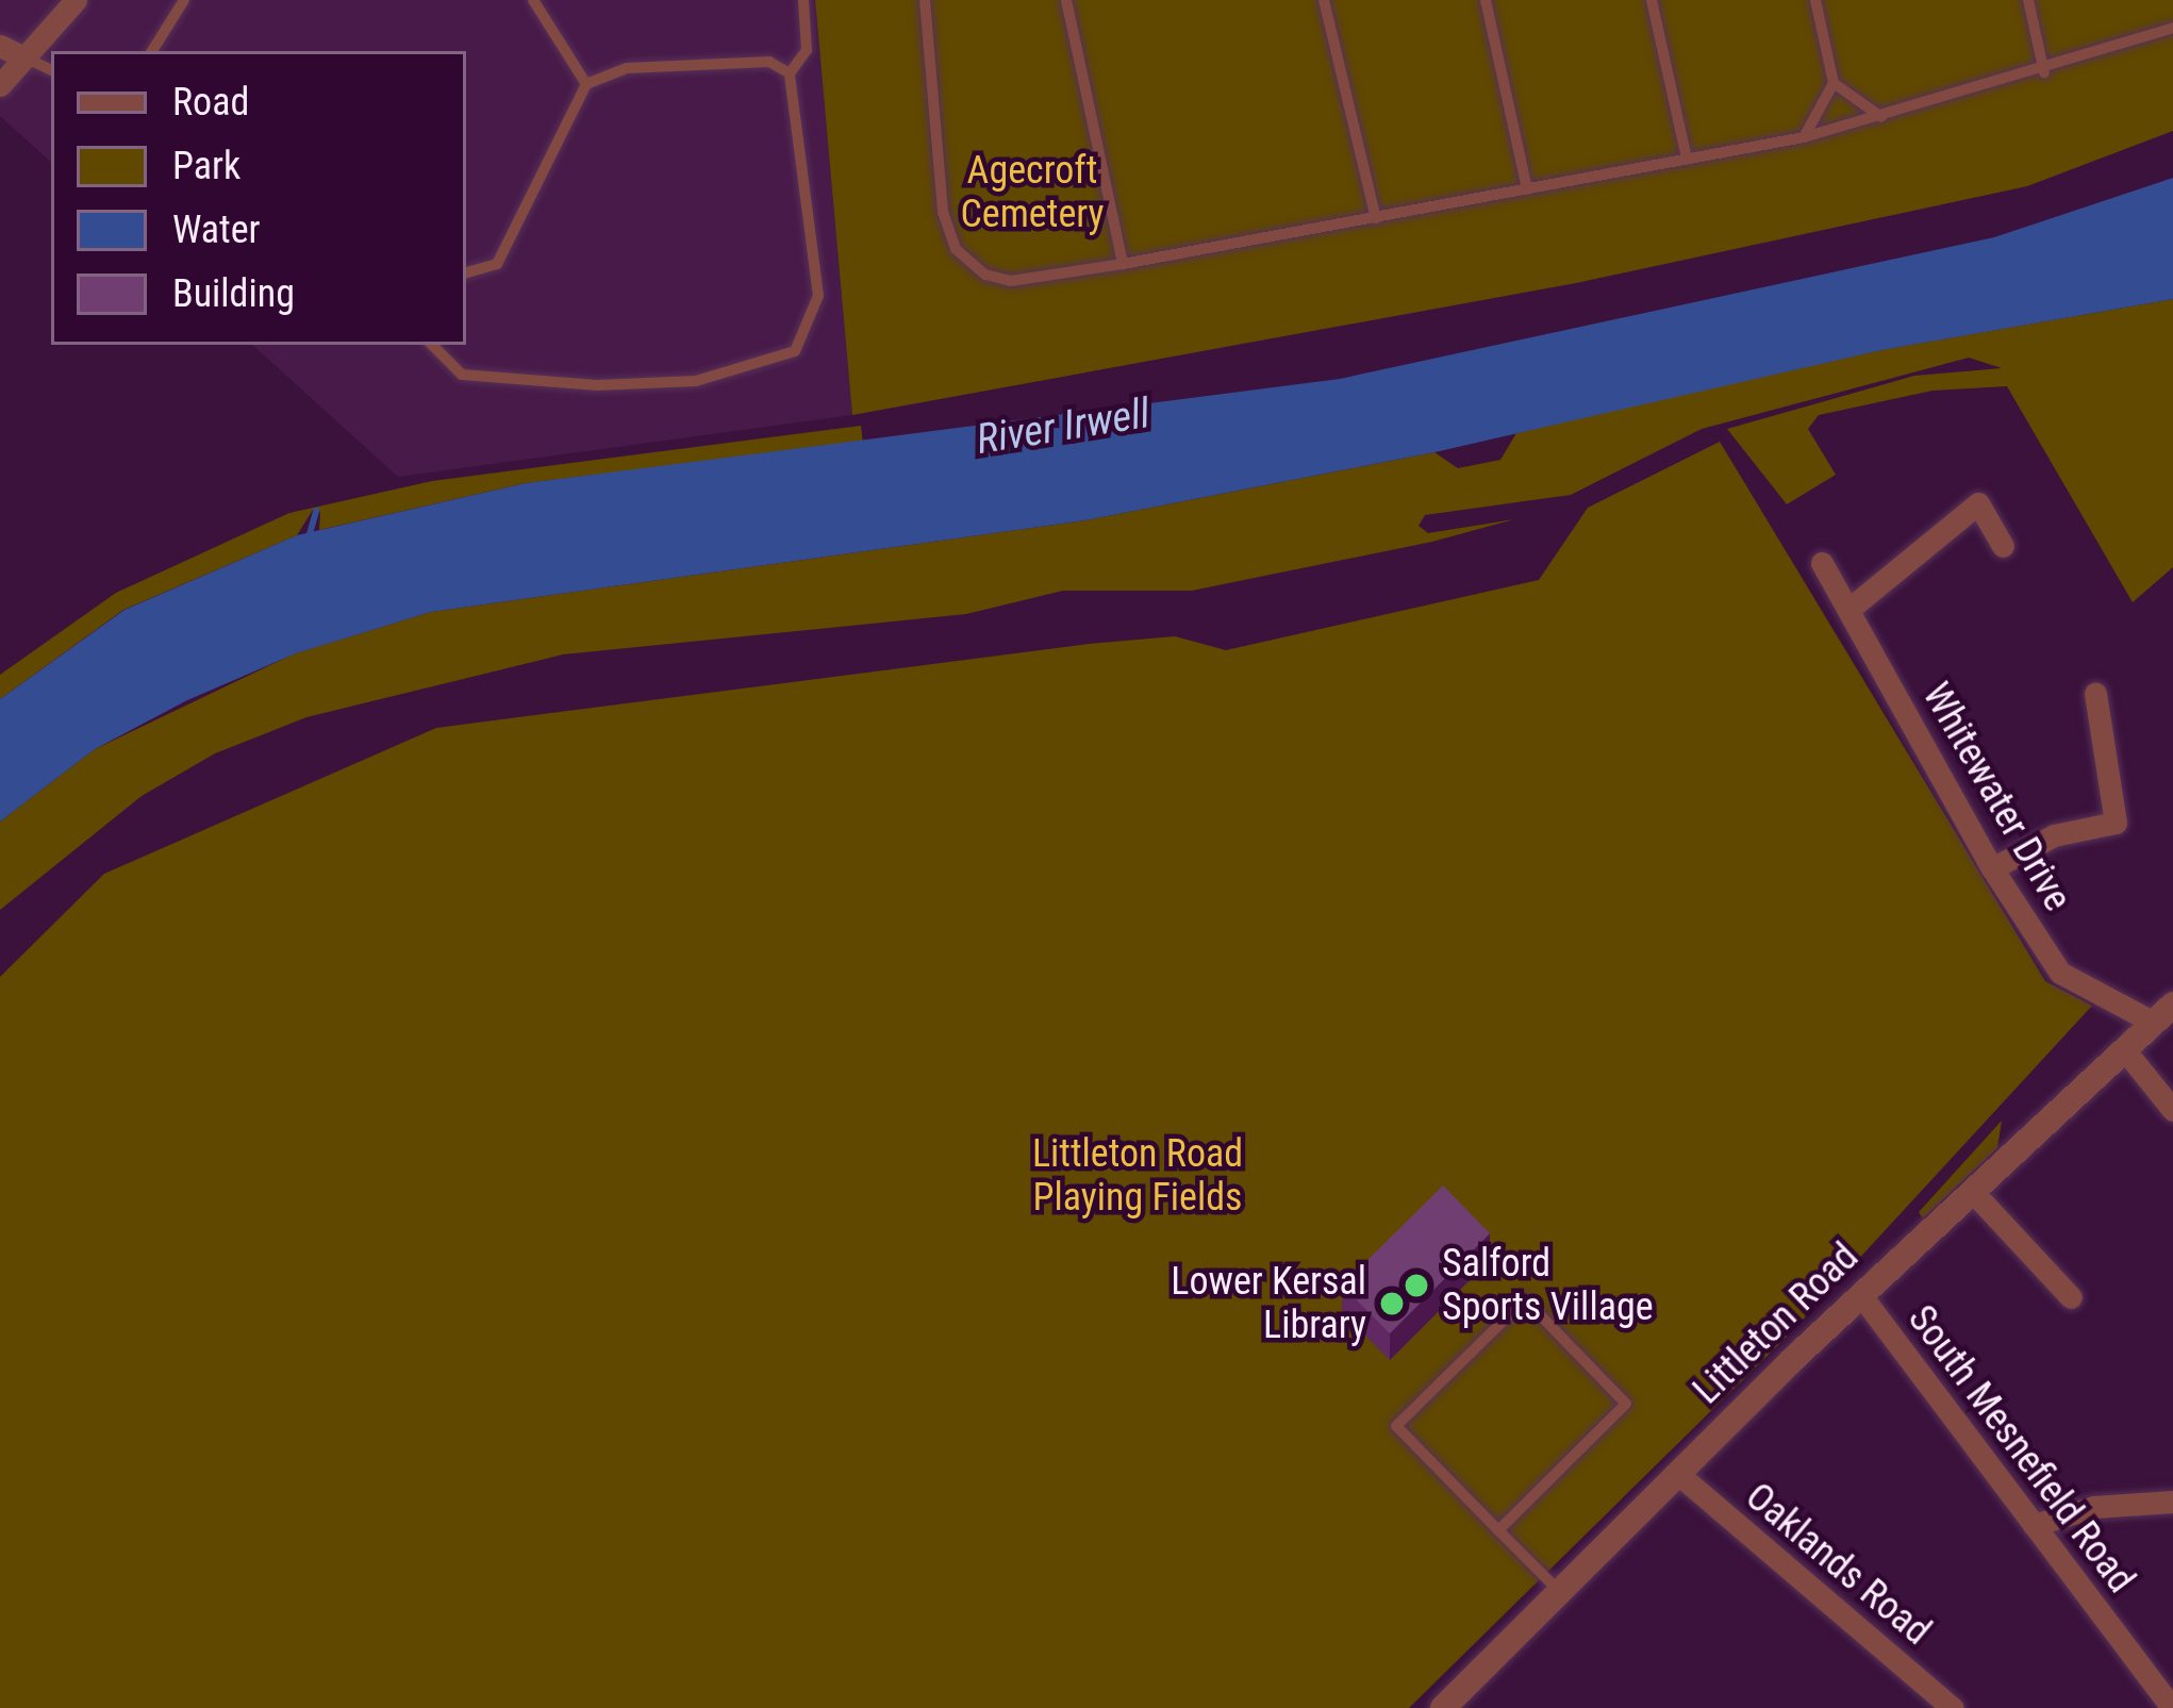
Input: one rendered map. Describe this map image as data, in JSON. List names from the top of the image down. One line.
{"streets":{"street":["Whitewater Drive","Littleton Road","South Mesnefield Road","Oaklands Road"]},"crossings":[["Whitewater Drive","Littleton Road"],["Littleton Road","South Mesnefield Road"],["Littleton Road","Oaklands Road"]],"water":["River Irwell"],"parks":["Agecroft Cemetery","Littleton Road Playing Fields"],"places":["Salford Sports Village","Lower Kersal Library"],"legend":["Road","Park","Water","Building"]}
